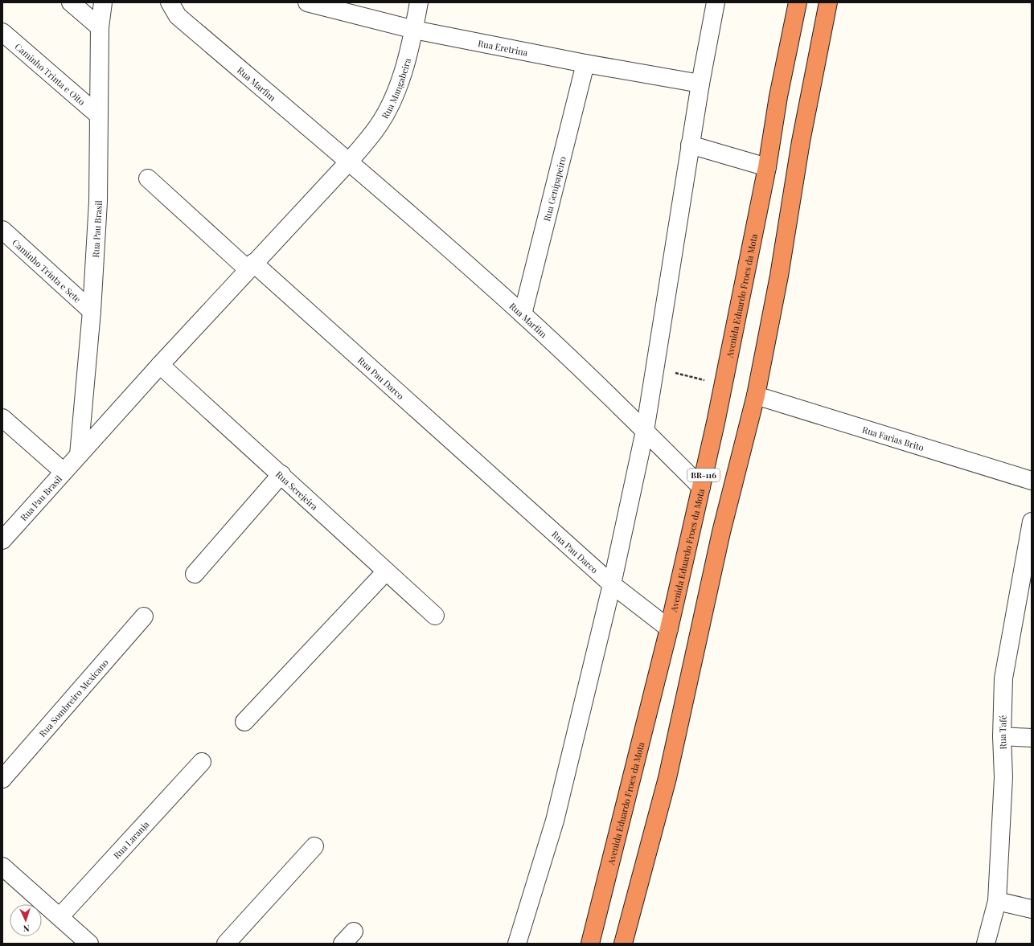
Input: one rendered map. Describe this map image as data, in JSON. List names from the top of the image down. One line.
{"streets":{"highway":["Avenida Eduardo Froes da Mota","BR-116"],"street":["Rua Eretrina","Caminho Trinta e Oito","Rua Marfim","Rua Mangabeira","Rua Genipapeiro","Rua Pau Brasil","Caminho Trinta e Sete","Rua Pau Darco","Rua Farias Brito","Rua Serejeira","Rua Sombreiro Mexicano","Rua Tafé","Rua Laranja"]},"crossings":[["Rua Eretrina","Rua Mangabeira"],["Rua Eretrina","Rua Genipapeiro"],["Caminho Trinta e Oito","Rua Pau Brasil"],["Rua Marfim","Rua Mangabeira"],["Rua Marfim","Rua Genipapeiro"],["Rua Marfim","Avenida Eduardo Froes da Mota"],["Rua Pau Brasil","Caminho Trinta e Sete"],["Rua Pau Brasil","Rua Serejeira"],["Avenida Eduardo Froes da Mota","Rua Pau Darco"]],"north":"bottom"}
